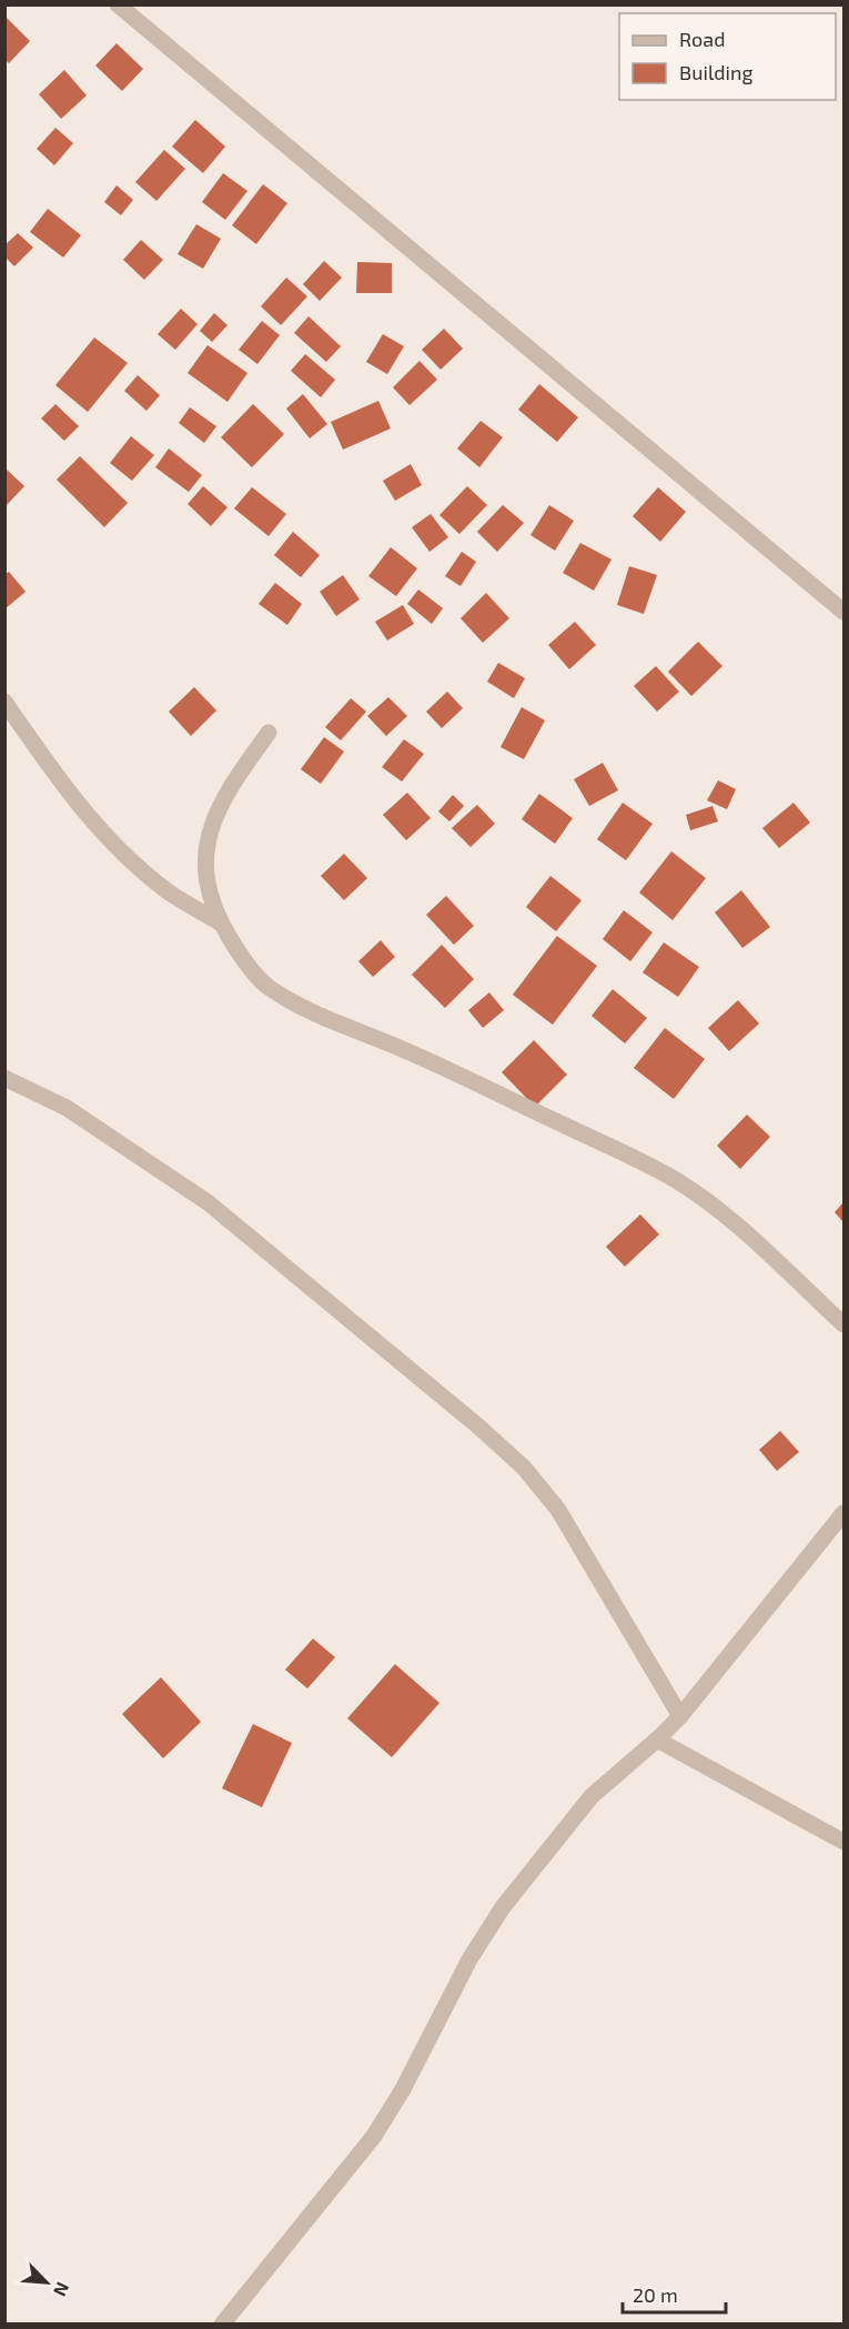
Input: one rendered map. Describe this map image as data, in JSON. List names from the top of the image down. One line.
{"legend":["Road","Building"],"scale_bar":"20 m","north":"bottom right"}
